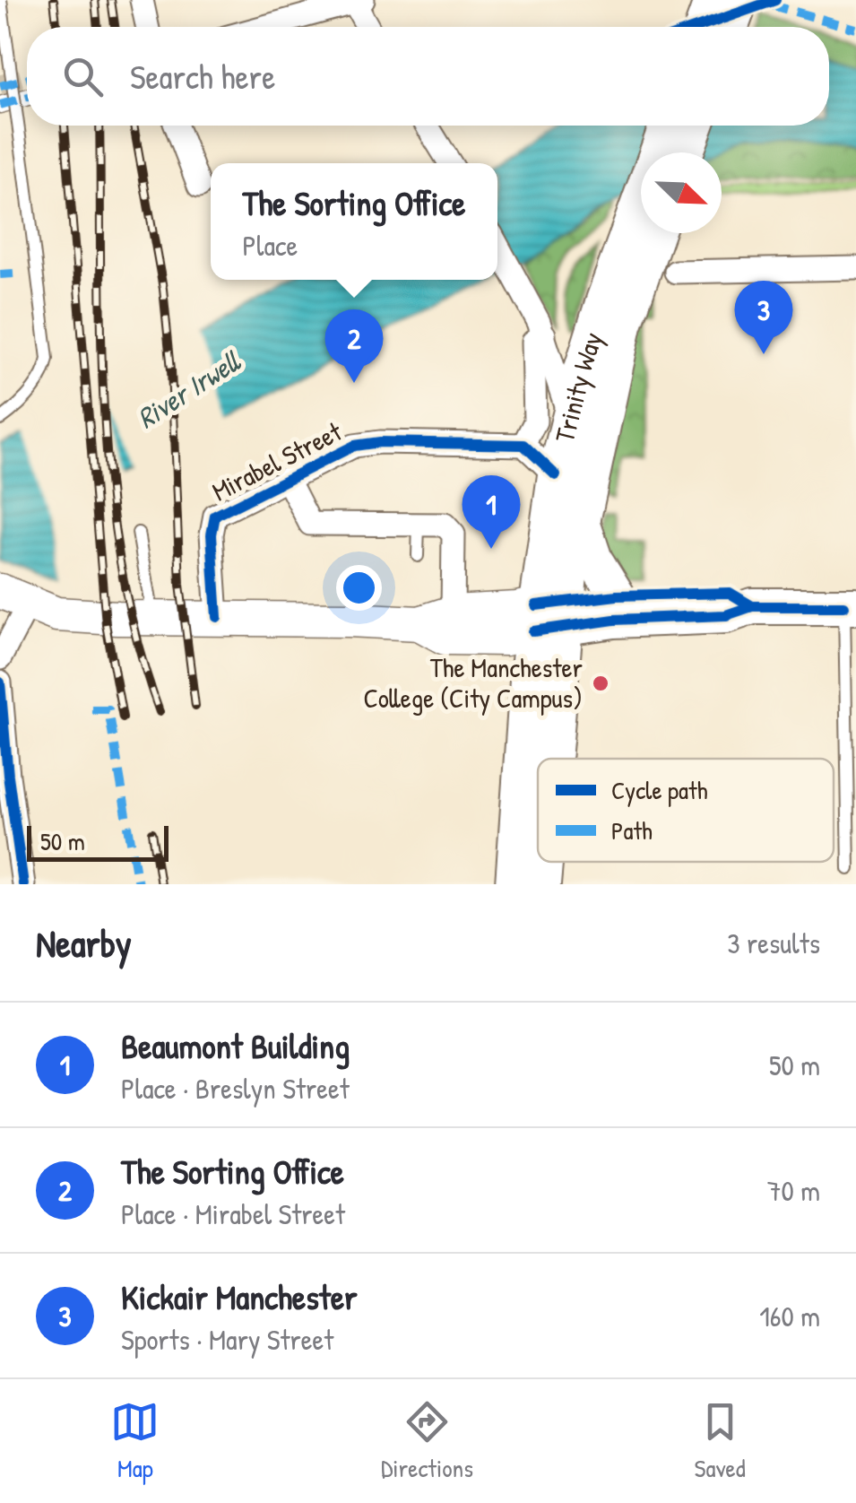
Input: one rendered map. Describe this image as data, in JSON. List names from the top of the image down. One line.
{"streets":{"highway":["Trinity Way"],"street":["Mirabel Street"]},"water":["River Irwell"],"places":["The Manchester College (City Campus)"],"legend":["Cycle path","Path"],"scale_bar":"50 m","north":"bottom right","page":{"search":"Search here","popup":["The Sorting Office","Place"],"pins":["3","2","1"],"scale":"50 m","heading":["Nearby","3 results"],"list":[{"mark":"1","name":"Beaumont Building","note":"Place · Breslyn Street","value":"50 m"},{"mark":"2","name":"The Sorting Office","note":"Place · Mirabel Street","value":"70 m"},{"mark":"3","name":"Kickair Manchester","note":"Sports · Mary Street","value":"160 m"}],"nav":["Map","Directions","Saved"]}}
